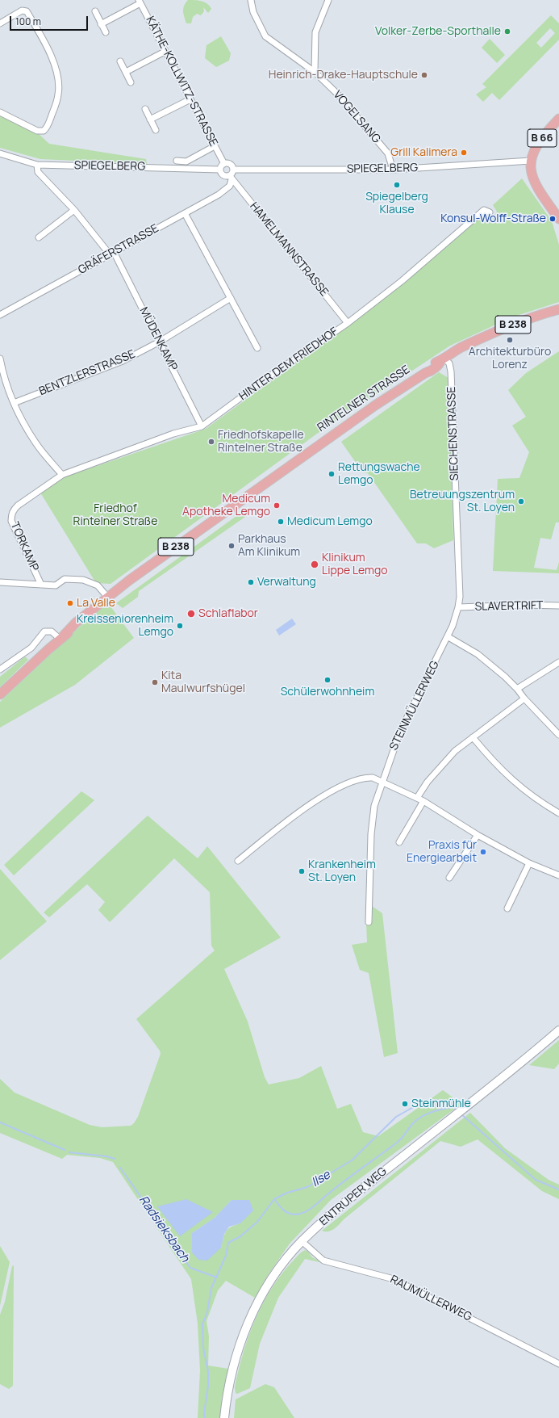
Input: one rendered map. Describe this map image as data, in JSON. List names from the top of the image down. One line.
{"streets":{"main road":["B 66","B 238","RINTELNER STRASSE","ENTRUPER WEG"],"street":["KÄTHE-KOLLWITZ-STRASSE","VOGELSANG","SPIEGELBERG","GRÄFERSTRASSE","HAMELMANNSTRASSE","MÜDENKAMP","HINTER DEM FRIEDHOF","BENTZLERSTRASSE","SIECHENSTRASSE","TORKAMP","SLAVERTRIFT","STEINMÜLLERWEG","RAUMÜLLERWEG"]},"crossings":[["KÄTHE-KOLLWITZ-STRASSE","SPIEGELBERG"],["KÄTHE-KOLLWITZ-STRASSE","GRÄFERSTRASSE"],["KÄTHE-KOLLWITZ-STRASSE","HAMELMANNSTRASSE"],["VOGELSANG","SPIEGELBERG"],["B 66","SPIEGELBERG"],["SPIEGELBERG","GRÄFERSTRASSE"],["SPIEGELBERG","HAMELMANNSTRASSE"],["SPIEGELBERG","MÜDENKAMP"],["GRÄFERSTRASSE","HAMELMANNSTRASSE"],["GRÄFERSTRASSE","MÜDENKAMP"],["HAMELMANNSTRASSE","HINTER DEM FRIEDHOF"],["MÜDENKAMP","HINTER DEM FRIEDHOF"],["MÜDENKAMP","BENTZLERSTRASSE"],["HINTER DEM FRIEDHOF","TORKAMP"],["RINTELNER STRASSE","SIECHENSTRASSE"],["SIECHENSTRASSE","SLAVERTRIFT"],["SIECHENSTRASSE","STEINMÜLLERWEG"],["SLAVERTRIFT","STEINMÜLLERWEG"],["ENTRUPER WEG","RAUMÜLLERWEG"]],"water":["Ilse","Radsieksbach"],"parks":["Friedhof Rintelner Straße"],"places":["Volker-Zerbe-Sporthalle","Heinrich-Drake-Hauptschule","Grill Kalimera","Spiegelberg Klause","Konsul-Wolff-Straße","Architekturbüro Lorenz","Friedhofskapelle Rintelner Straße","Rettungswache Lemgo","Betreuungszentrum St. Loyen","Medicum Apotheke Lemgo","Medicum Lemgo","Parkhaus Am Klinikum","Klinikum Lippe Lemgo","Verwaltung","La Valle","Schlaflabor","Kreisseniorenheim Lemgo","Schülerwohnheim","Kita Maulwurfshügel","Praxis für Energiearbeit","Krankenheim St. Loyen","Steinmühle"],"scale_bar":"100 m"}
